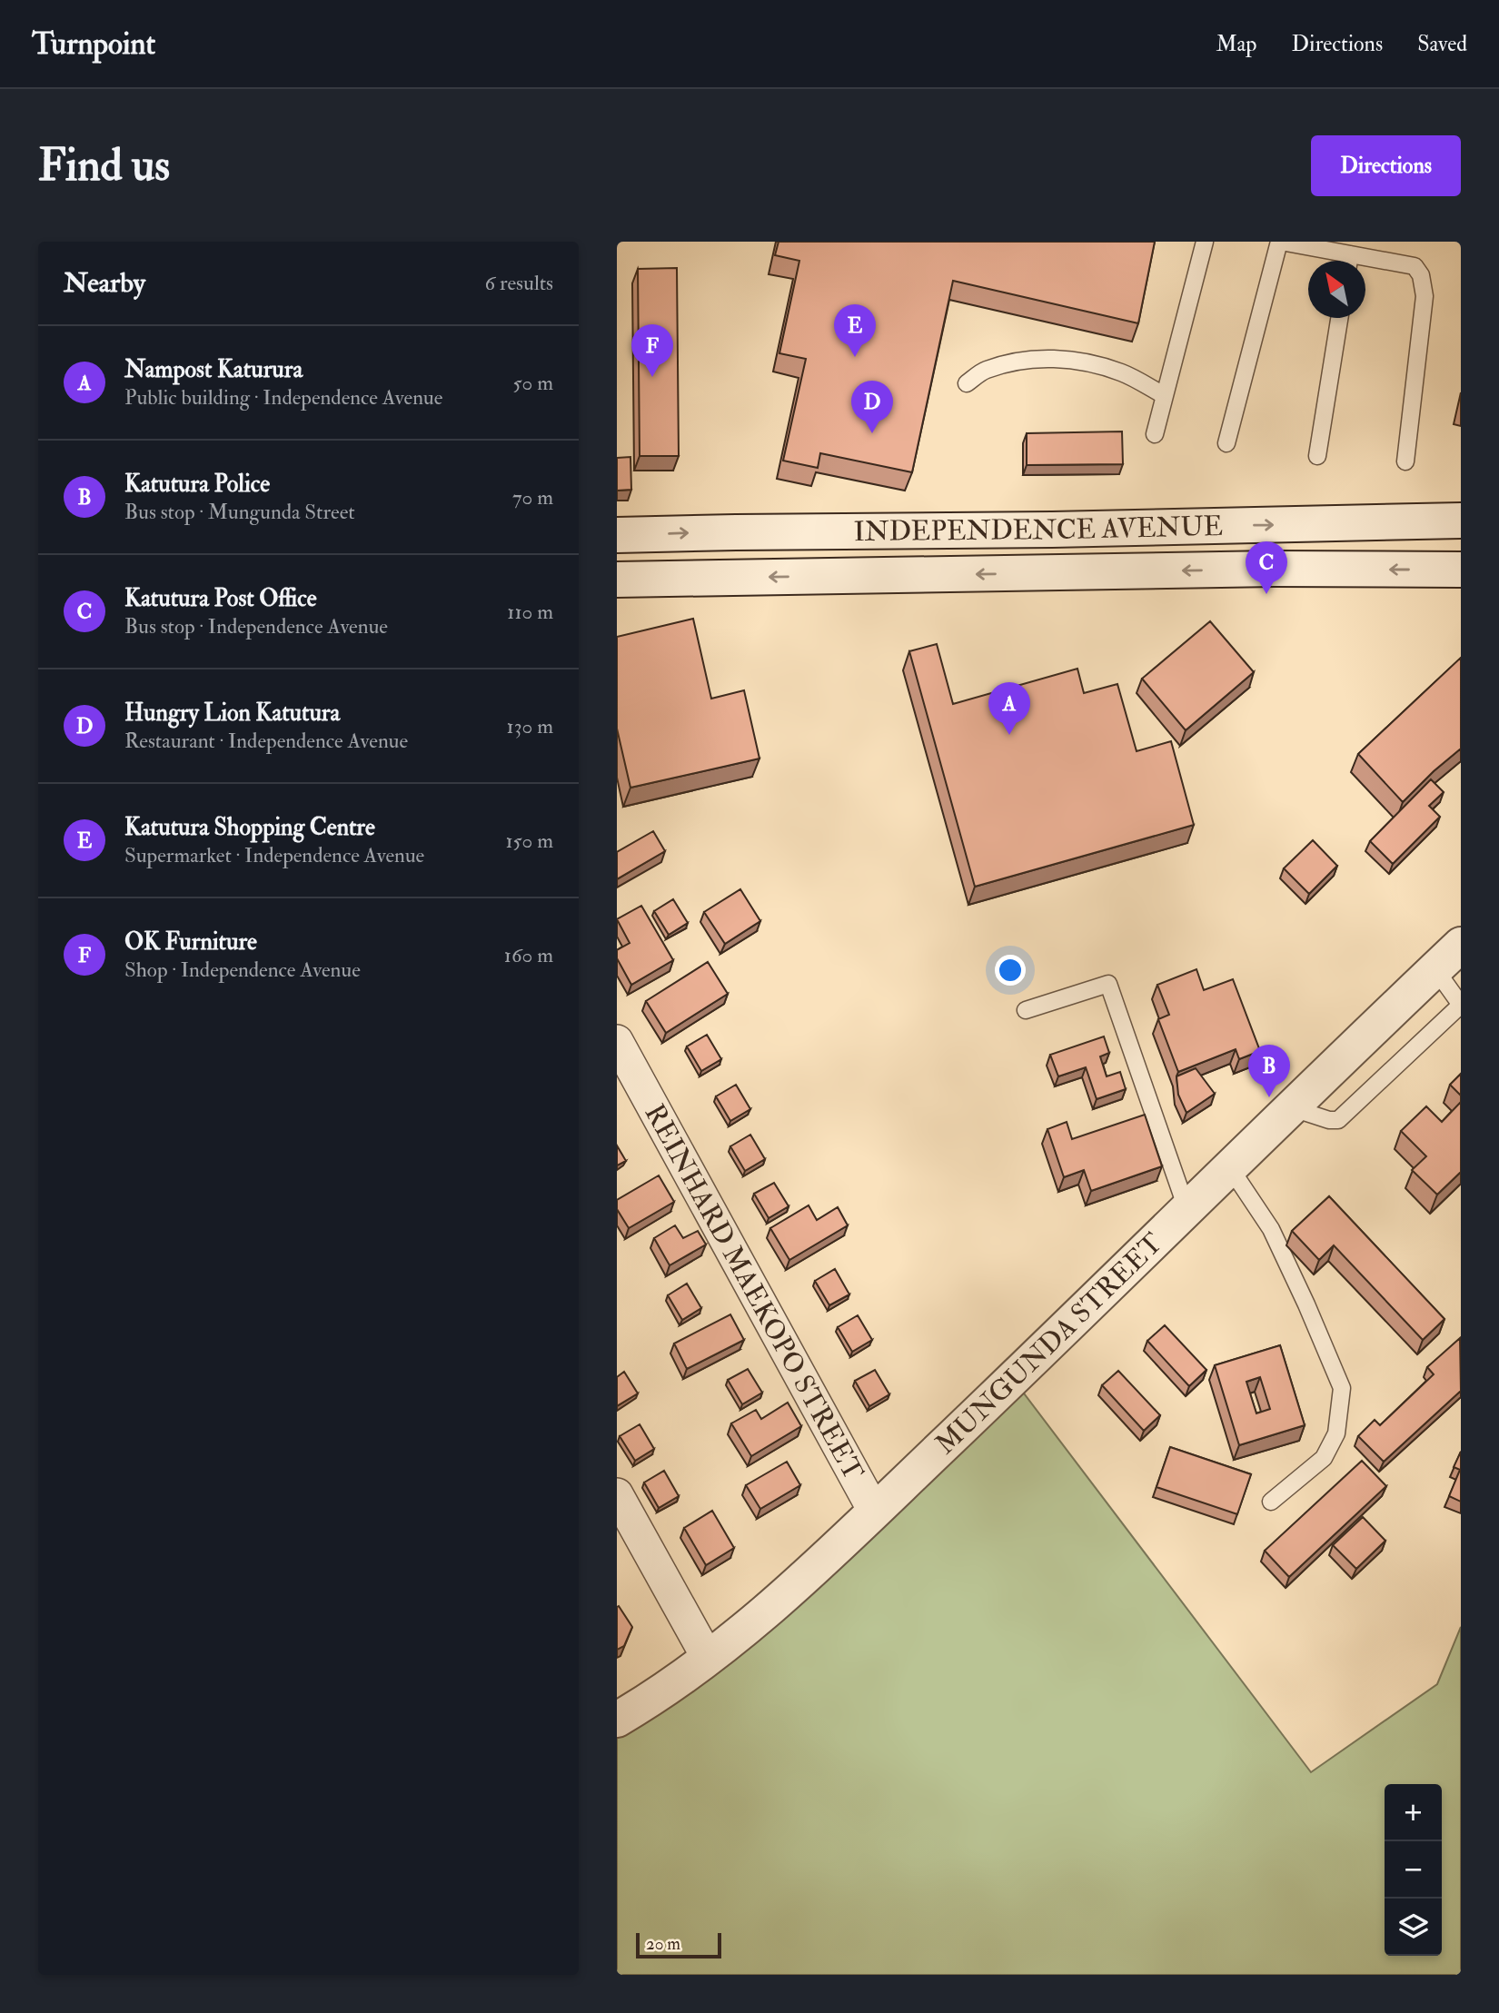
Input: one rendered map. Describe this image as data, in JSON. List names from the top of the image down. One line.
{"streets":{"main road":["INDEPENDENCE AVENUE","MUNGUNDA STREET"],"street":["REINHARD MAEKOPO STREET"]},"crossings":[["REINHARD MAEKOPO STREET","MUNGUNDA STREET"]],"scale_bar":"20 m","north":"top left","page":{"header":"Turnpoint","nav":["Map","Directions","Saved"],"buttons":"Directions","title":"Find us","heading":["Nearby","6 results"],"pins":["E","F","D","C","A","B"],"list":[{"mark":"A","name":"Nampost Katurura","note":"Public building · Independence Avenue","value":"50 m"},{"mark":"B","name":"Katutura Police","note":"Bus stop · Mungunda Street","value":"70 m"},{"mark":"C","name":"Katutura Post Office","note":"Bus stop · Independence Avenue","value":"110 m"},{"mark":"D","name":"Hungry Lion Katutura","note":"Restaurant · Independence Avenue","value":"130 m"},{"mark":"E","name":"Katutura Shopping Centre","note":"Supermarket · Independence Avenue","value":"150 m"},{"mark":"F","name":"OK Furniture","note":"Shop · Independence Avenue","value":"160 m"}],"map_buttons":["+","−"],"scale":"20 m"}}
